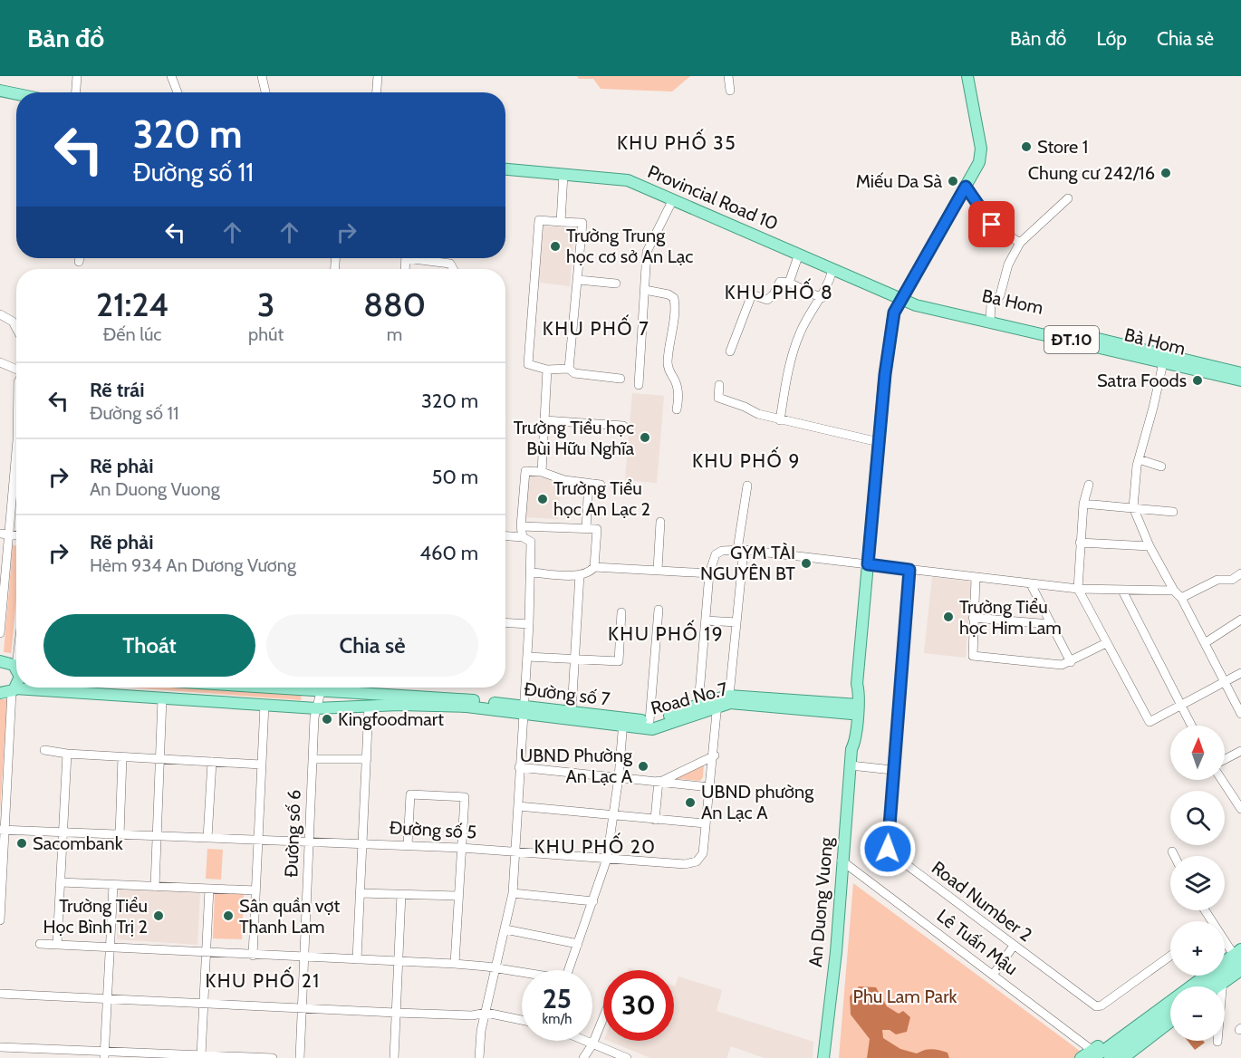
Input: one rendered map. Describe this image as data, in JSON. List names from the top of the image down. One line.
{"streets":{"main road":["Provincial Road 10","Ba Hom","ĐT.10","Bà Hom","Đường số 7","Road No.7","An Duong Vuong"],"street":["Đường số 5","Đường số 6","Road Number 2","Lê Tuấn Mậu"]},"crossings":[["Provincial Road 10","Ba Hom"],["Provincial Road 10","An Duong Vuong"],["Ba Hom","Bà Hom"],["Ba Hom","An Duong Vuong"],["Đường số 7","Road No.7"],["Đường số 7","Đường số 5"],["Đường số 7","An Duong Vuong"],["Road No.7","Đường số 5"],["Road No.7","An Duong Vuong"],["Đường số 5","Đường số 6"],["An Duong Vuong","Lê Tuấn Mậu"]],"districts":["KHU PHỐ 35","KHU PHỐ 8","KHU PHỐ 7","KHU PHỐ 9","KHU PHỐ 19","KHU PHỐ 20","KHU PHỐ 21"],"parks":["Phu Lam Park"],"places":["Store 1","Chung cư 242/16","Miếu Da Sà","Trường Trung học cơ sở An Lạc","Satra Foods","Trường Tiểu học Bùi Hữu Nghĩa","Trường Tiểu học An Lạc 2","GYM TÀI NGUYÊN BT","Trường Tiểu học Him Lam","Kingfoodmart","UBND Phường An Lạc A","UBND phường An Lạc A","Sacombank","Trường Tiểu Học Bình Trị 2","Sân quần vợt Thanh Lam"],"north":"top","page":{"header":"Bản đồ","nav":["Bản đồ","Lớp","Chia sẻ"],"turn":["320 m","Đường số 11"],"eta":["21:24","Đến lúc","3","phút","880","m"],"list":[{"name":"Rẽ trái","note":"Đường số 11","value":"320 m"},{"name":"Rẽ phải","note":"An Duong Vuong","value":"50 m"},{"name":"Rẽ phải","note":"Hẻm 934 An Dương Vương","value":"460 m"}],"buttons":["Thoát","Chia sẻ"],"map_buttons":["+","−"],"speed":"25 km/h","limit":"30"}}
